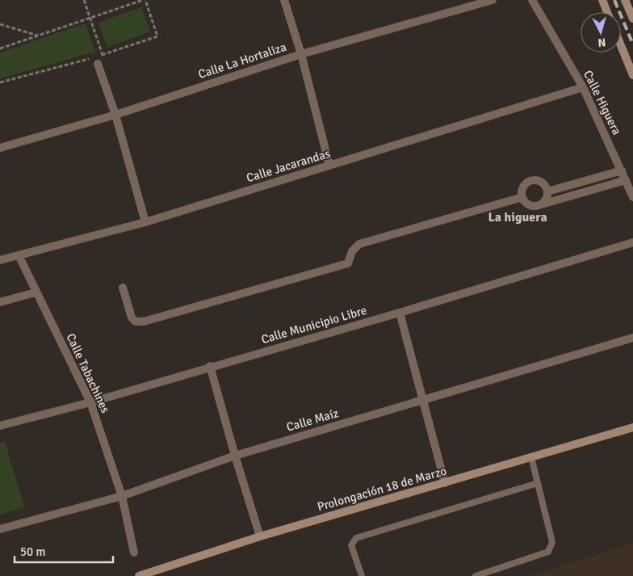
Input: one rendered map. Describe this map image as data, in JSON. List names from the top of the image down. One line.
{"streets":{"street":["Calle La Hortaliza","Calle Higuera","Calle Jacarandas","Calle Municipio Libre","Calle Tabachines","Calle Maíz","Prolongación 18 de Marzo"]},"crossings":[["Calle Higuera","Calle Jacarandas"],["Calle Jacarandas","Calle Tabachines"],["Calle Municipio Libre","Calle Tabachines"],["Calle Tabachines","Calle Maíz"]],"districts":["La higuera"],"scale_bar":"50 m","north":"bottom"}
